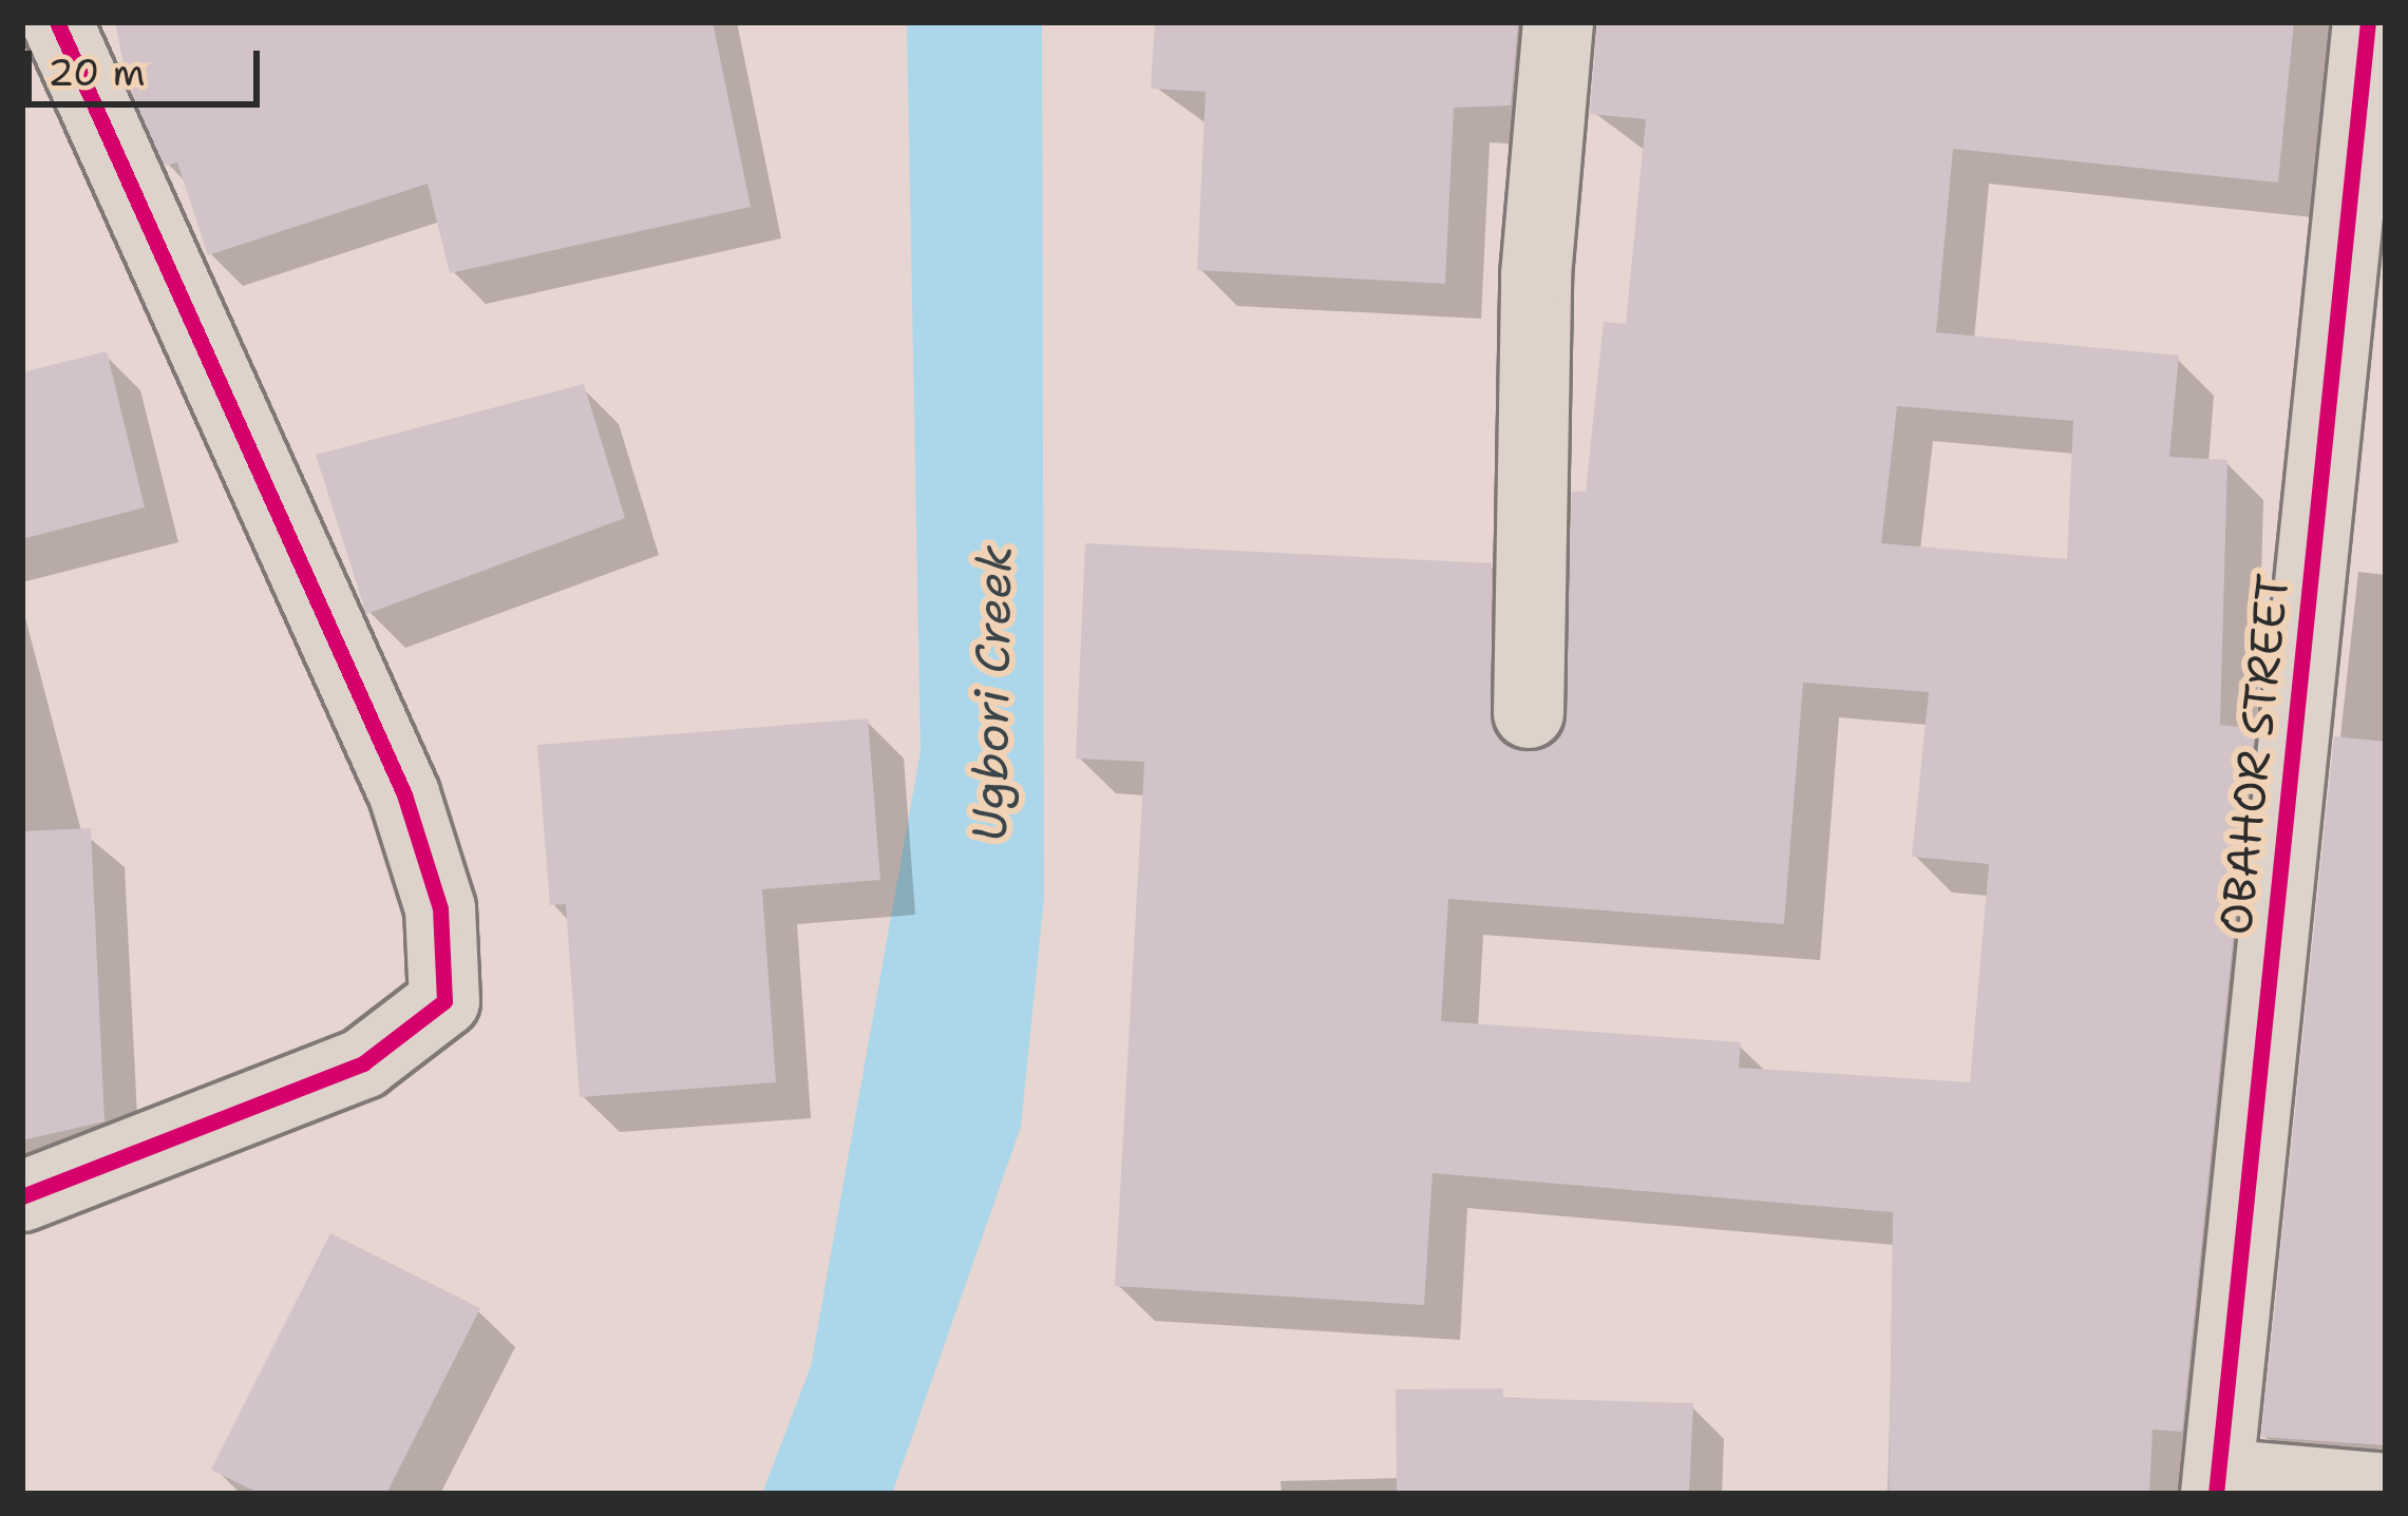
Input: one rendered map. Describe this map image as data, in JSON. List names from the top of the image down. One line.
{"streets":{"street":["OBAHOR STREET"]},"water":["Ugbori Creek"],"scale_bar":"20 m"}
